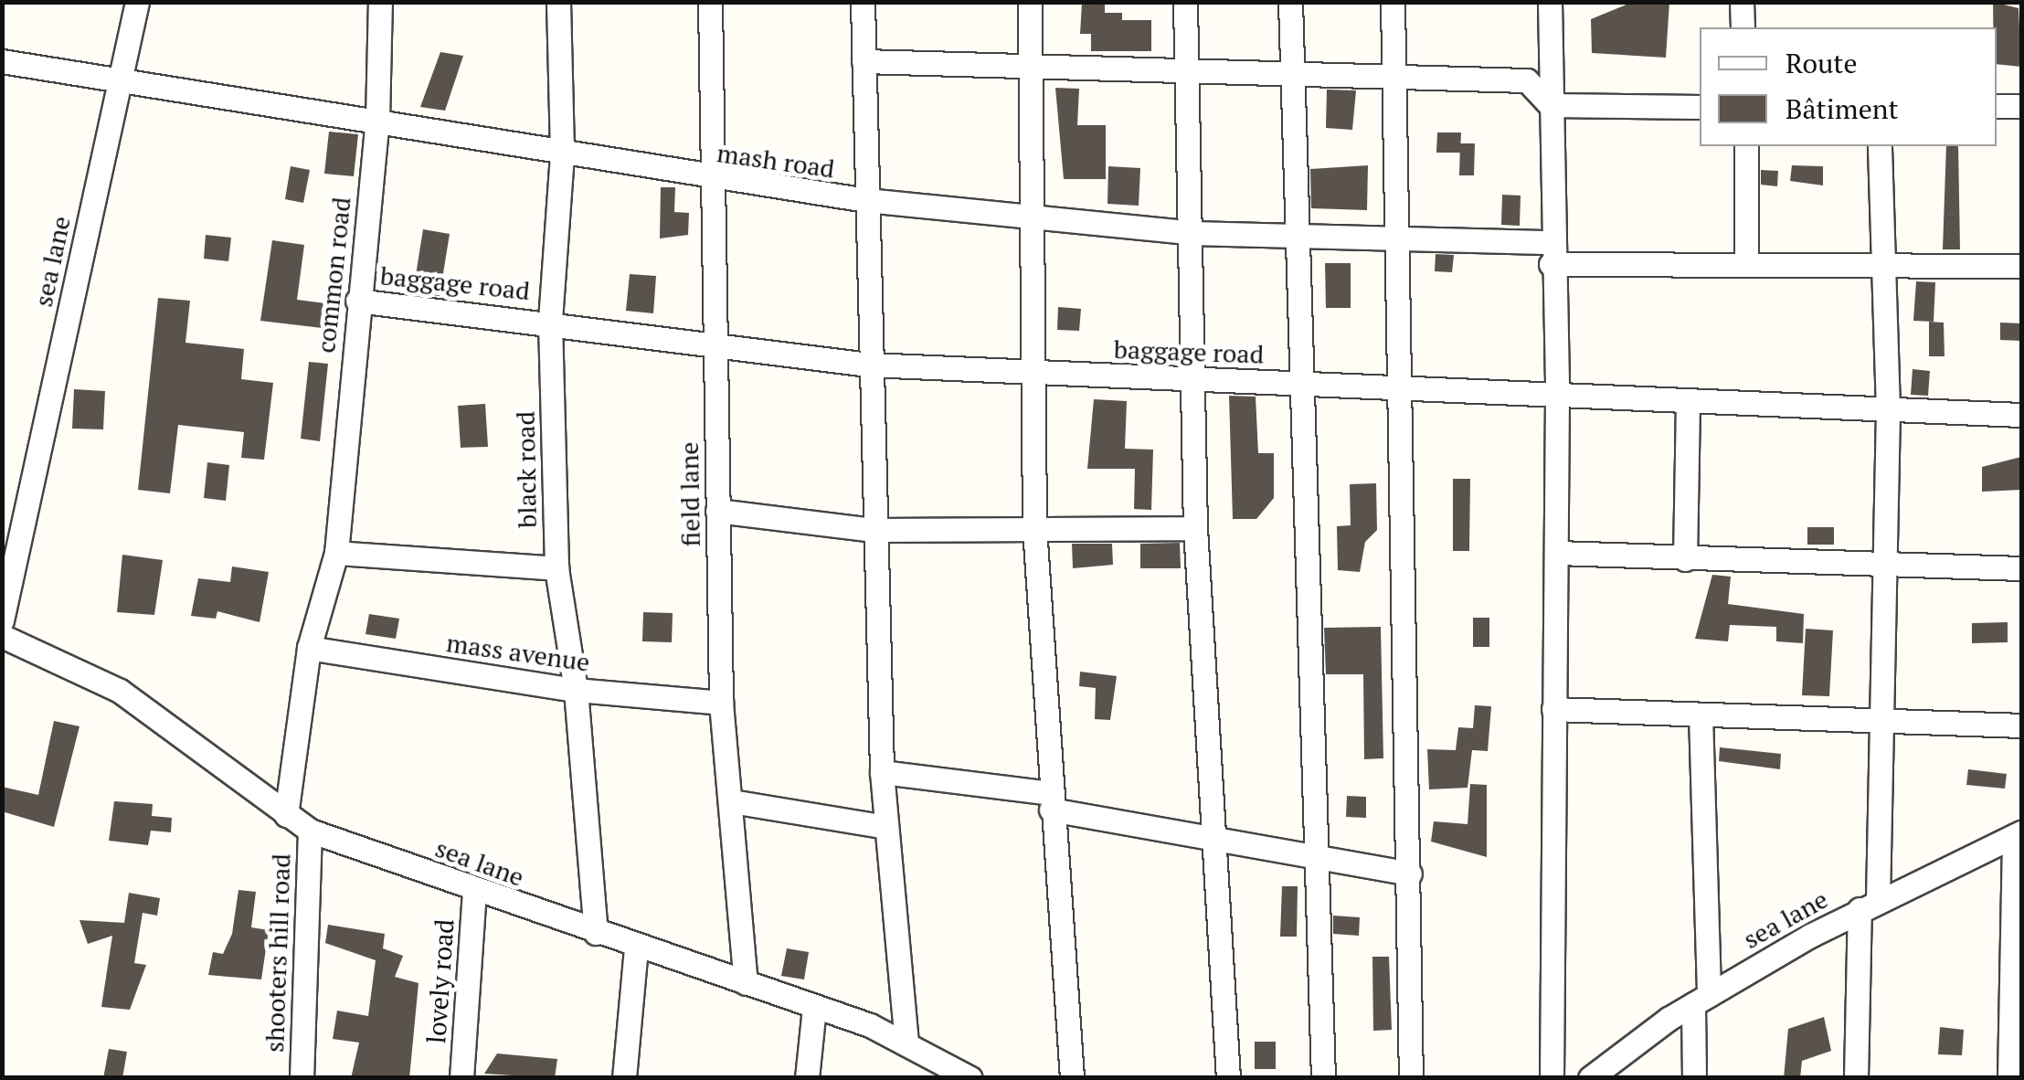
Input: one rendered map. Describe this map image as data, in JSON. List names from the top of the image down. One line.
{"streets":{"street":["mash road","sea lane","common road","baggage road","black road","field lane","mass avenue","shooters hill road","lovely road"]},"crossings":[["mash road","sea lane"],["mash road","common road"],["mash road","black road"],["mash road","field lane"],["sea lane","common road"],["sea lane","black road"],["sea lane","field lane"],["sea lane","shooters hill road"],["sea lane","lovely road"],["common road","baggage road"],["common road","mass avenue"],["baggage road","black road"],["baggage road","field lane"],["black road","mass avenue"],["field lane","mass avenue"]],"legend":["Route","Bâtiment"]}
